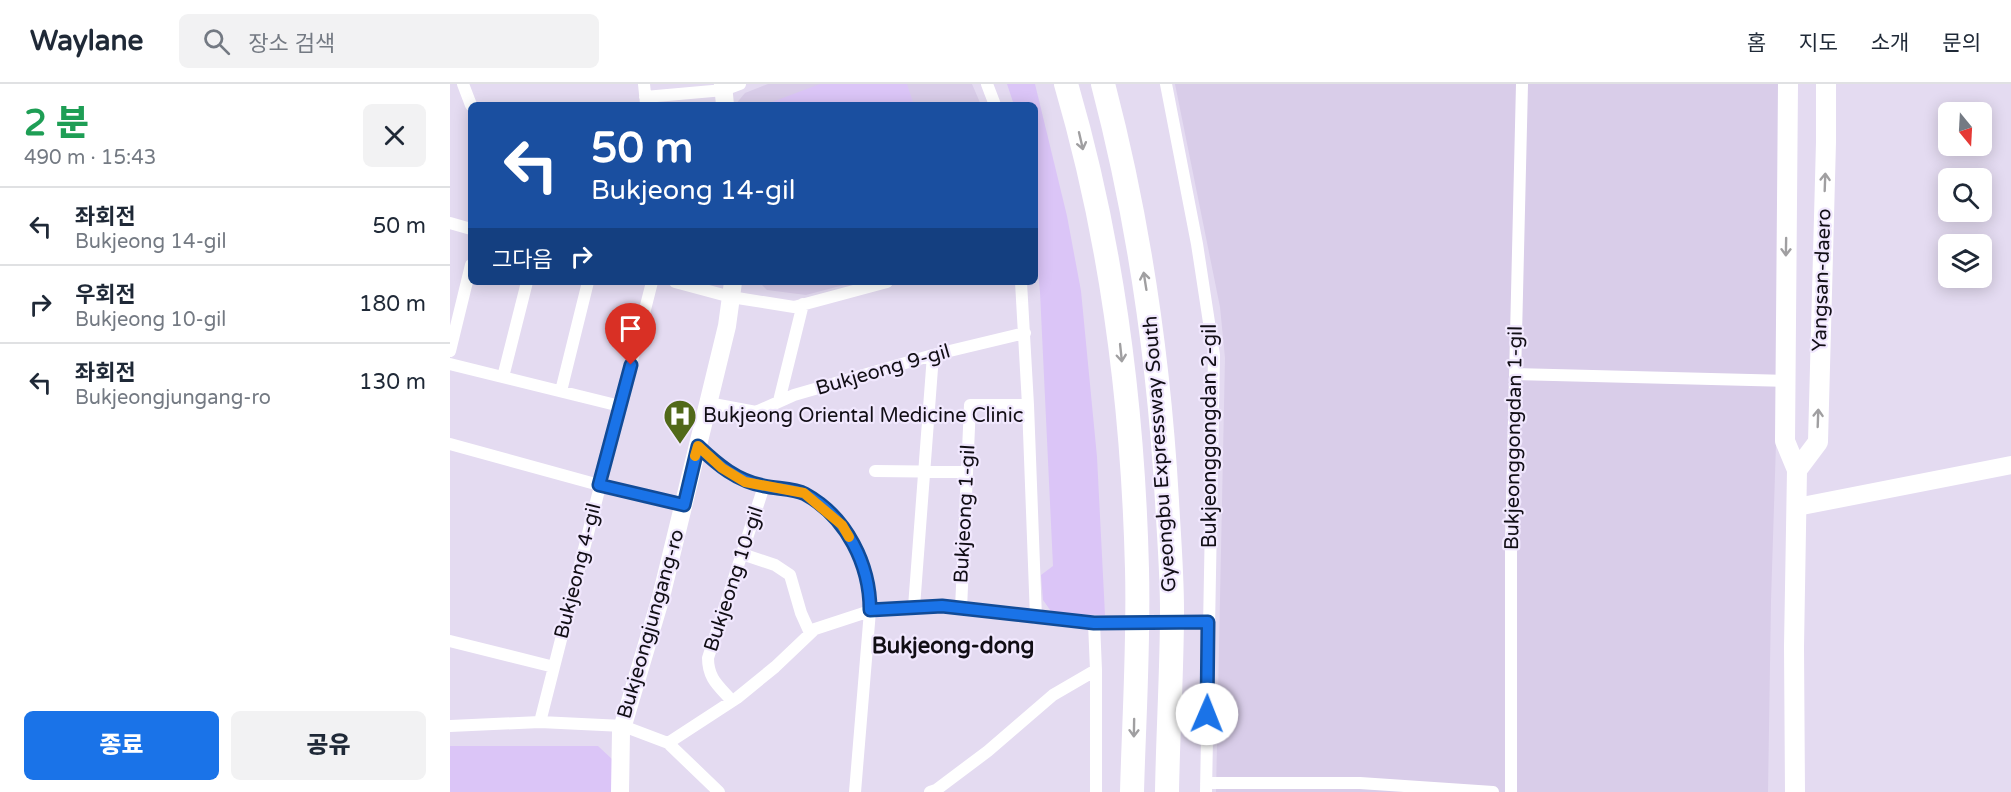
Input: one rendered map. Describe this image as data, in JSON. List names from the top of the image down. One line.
{"streets":{"highway":["Gyeongbu Expressway South"],"main road":["Yangsan-daero"],"street":["Bukjeong 9-gil","Bukjeonggongdan 2-gil","Bukjeonggongdan 1-gil","Bukjeong 1-gil","Bukjeong 4-gil","Bukjeong 10-gil","Bukjeongjungang-ro"]},"crossings":[["Bukjeong 9-gil","Bukjeongjungang-ro"],["Bukjeong 10-gil","Bukjeongjungang-ro"]],"districts":["Bukjeong-dong"],"places":{"hospital":["Bukjeong Oriental Medicine Clinic"]},"north":"bottom","page":{"header":"Waylane","search":"장소 검색","nav":["홈","지도","소개","문의"],"heading":["2 분","490 m · 15:43"],"turn":["50 m","Bukjeong 14-gil"],"list":[{"name":"좌회전","note":"Bukjeong 14-gil","value":"50 m"},{"name":"우회전","note":"Bukjeong 10-gil","value":"180 m"},{"name":"좌회전","note":"Bukjeongjungang-ro","value":"130 m"}],"then":"그다음","buttons":["종료","공유"]}}
